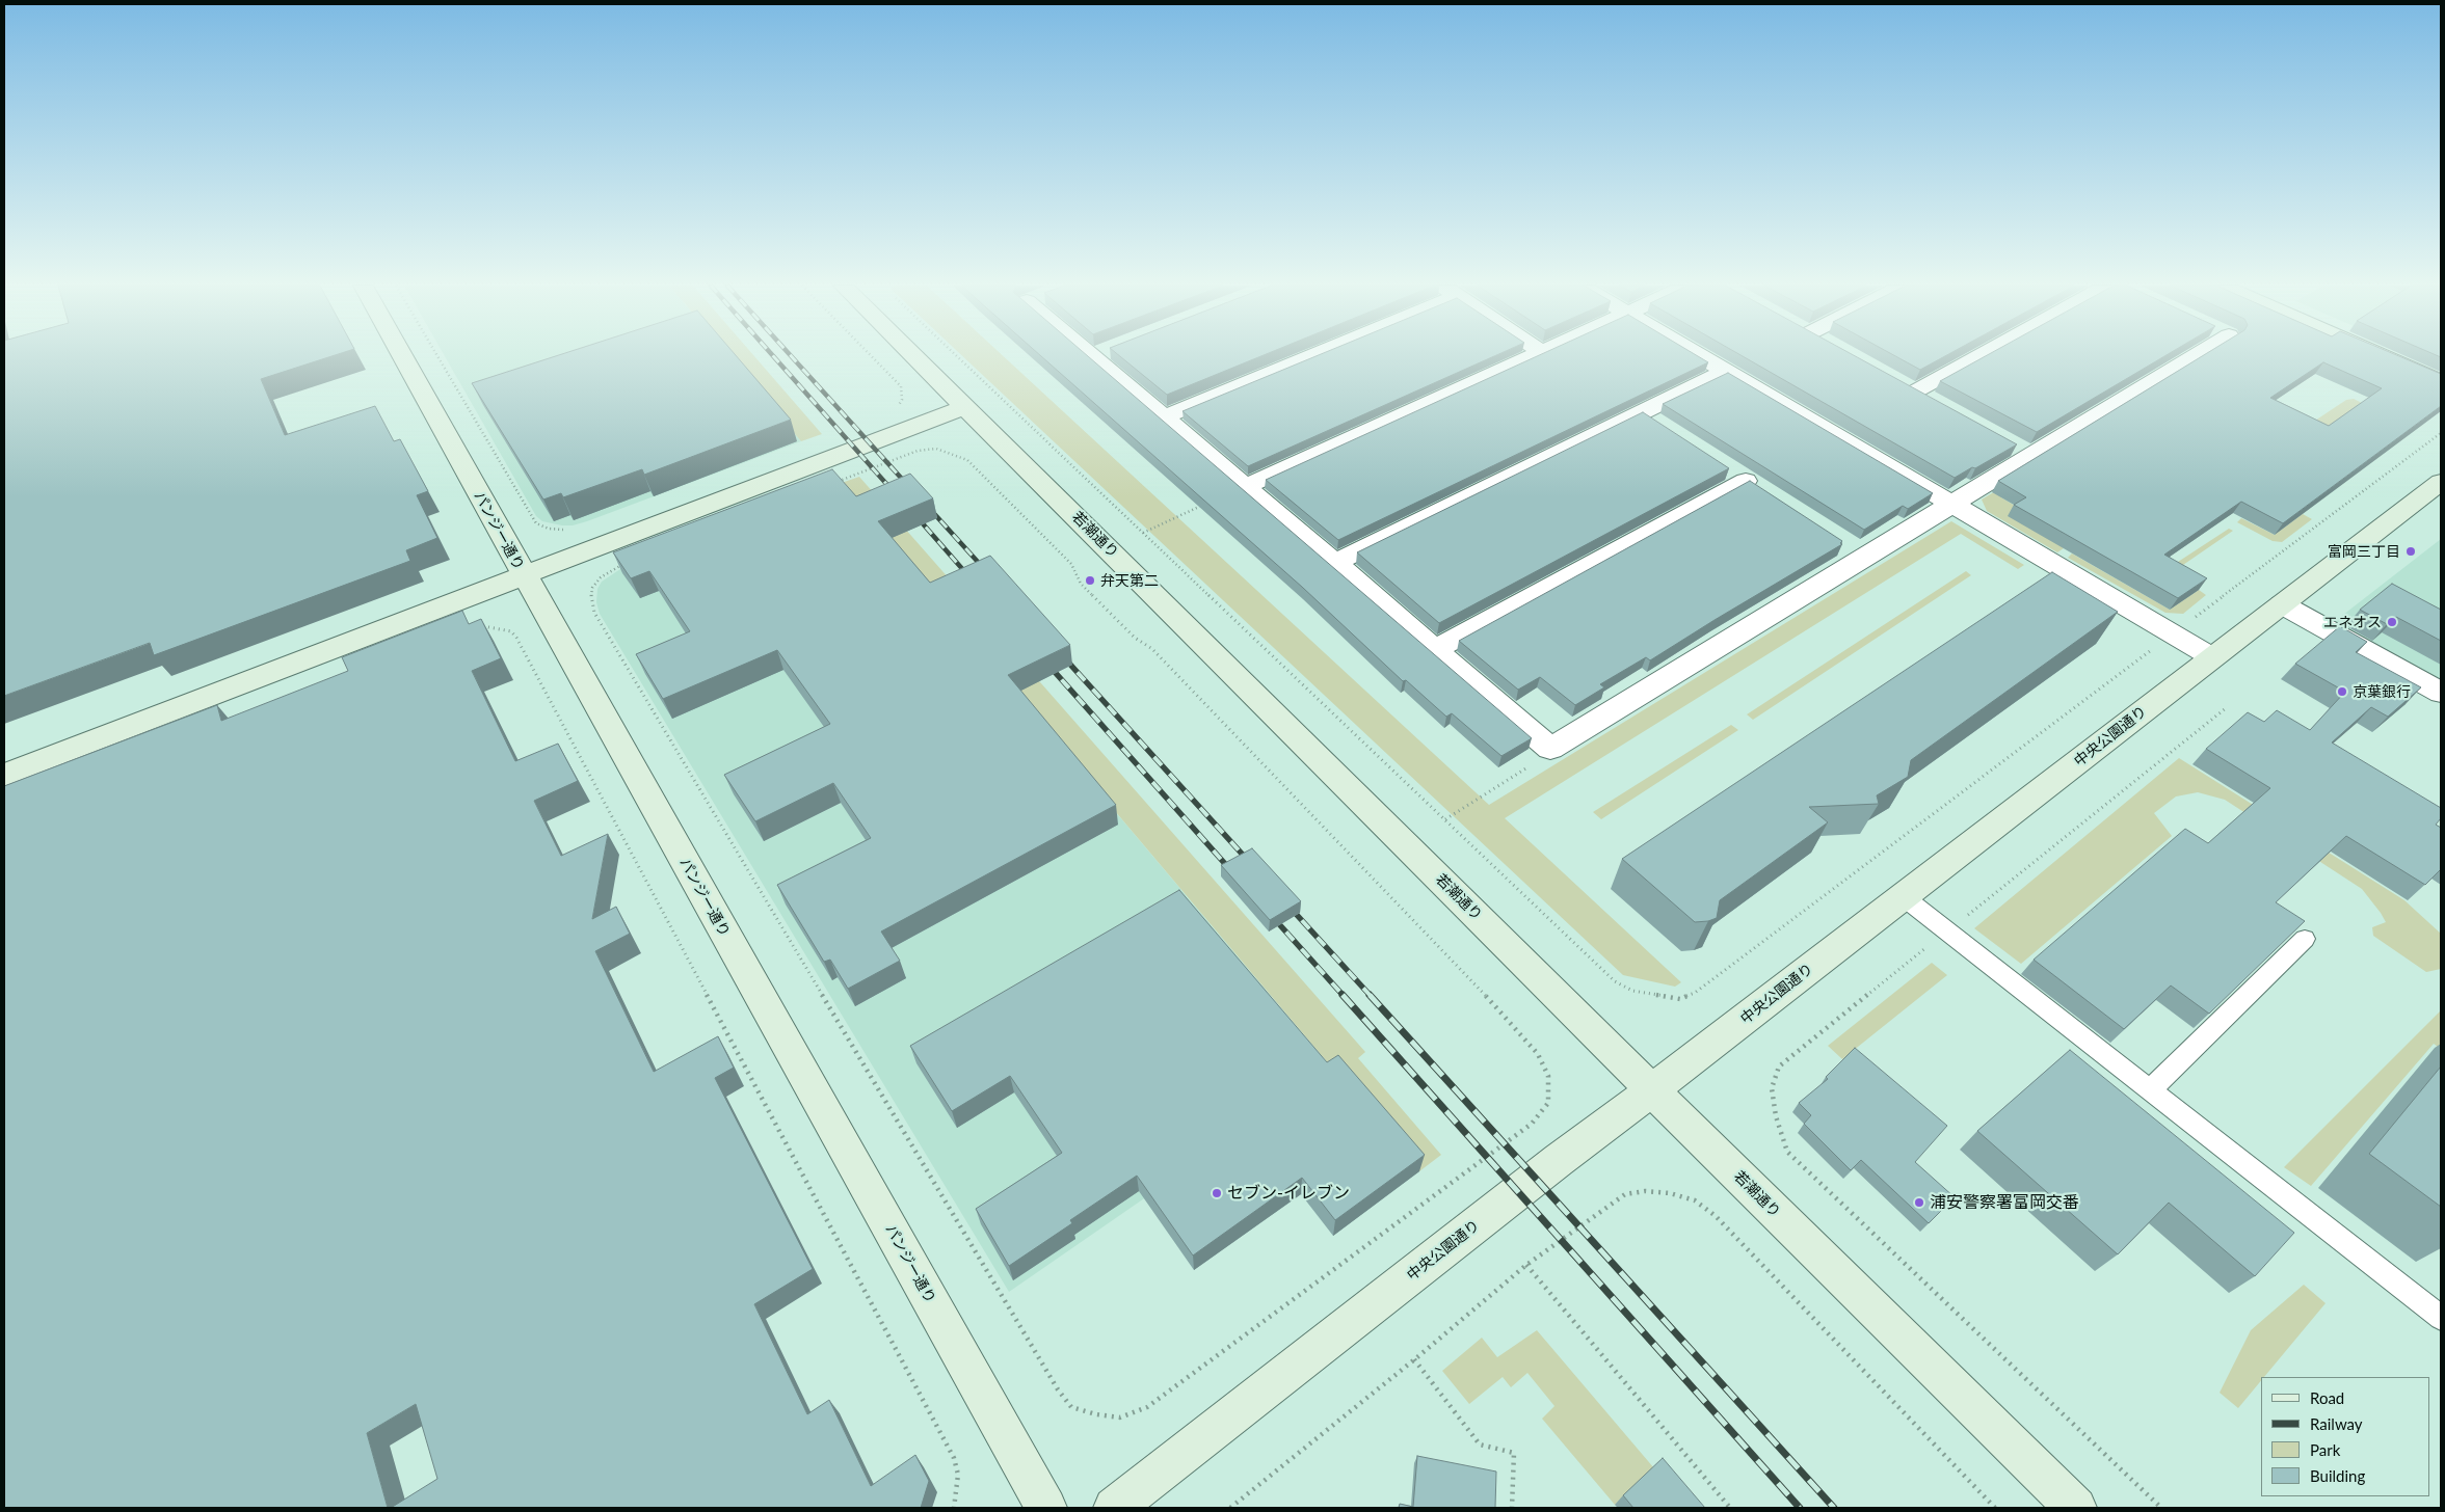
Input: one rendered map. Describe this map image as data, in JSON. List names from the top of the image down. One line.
{"streets":{"street":["パンジー通り","若潮通り","中央公園通り"]},"crossings":[["若潮通り","中央公園通り"]],"places":["富岡三丁目","弁天第二","エネオス","京葉銀行","セブン-イレブン","浦安警察署富岡交番"],"legend":["Road","Railway","Park","Building"]}
